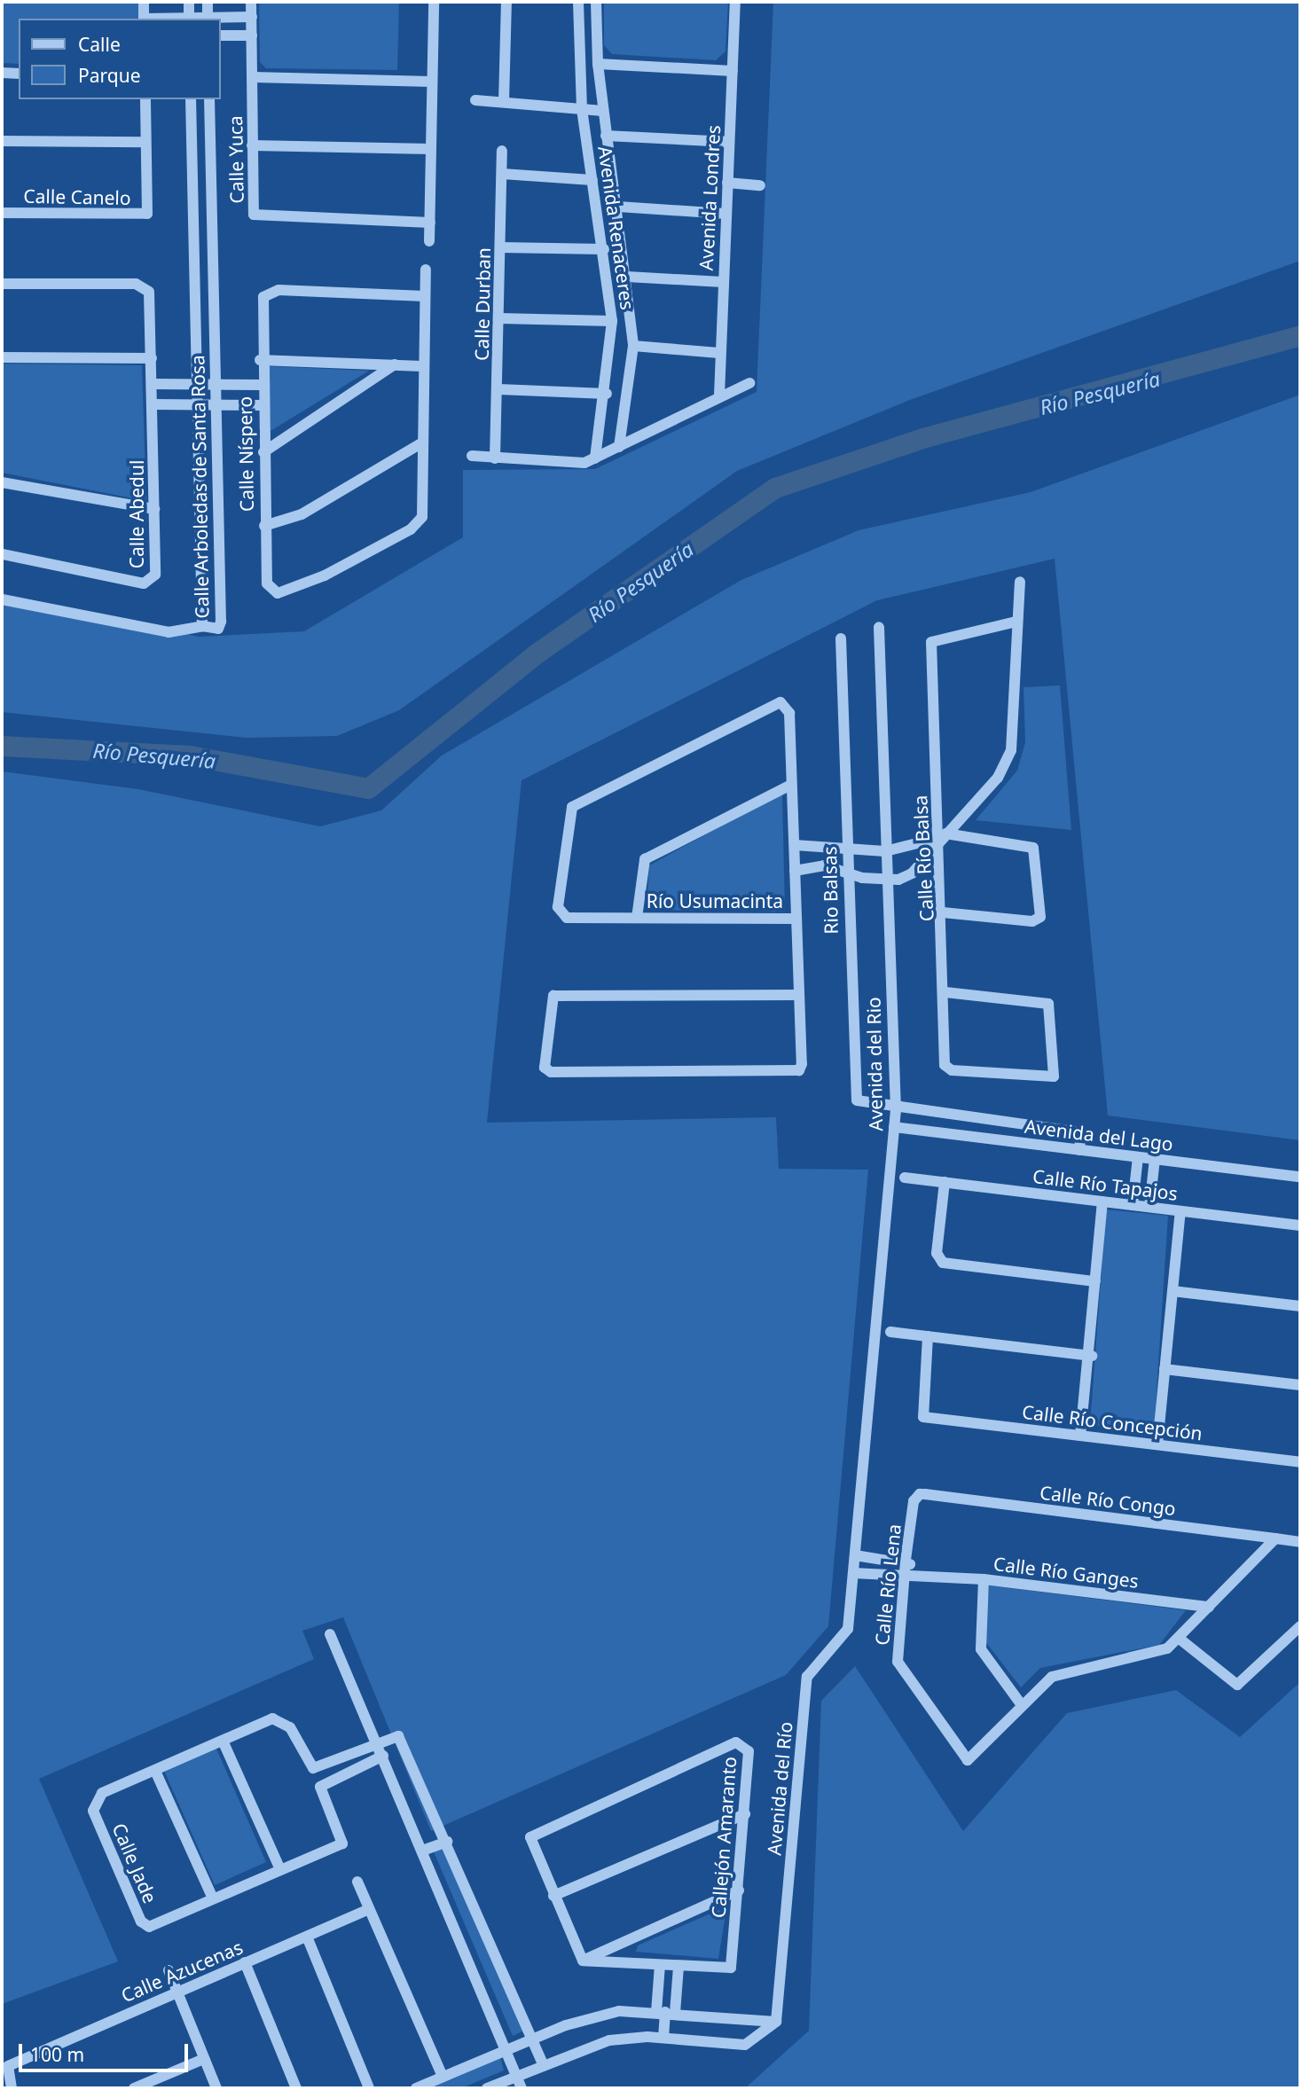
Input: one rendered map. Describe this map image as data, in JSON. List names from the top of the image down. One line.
{"streets":{"street":["Calle Yuca","Calle Canelo","Avenida Londres","Avenida Renaceres","Calle Durban","Calle Níspero","Calle Arboledas de Santa Rosa","Calle Abedul","Calle Río Balsa","Rio Balsas","Río Usumacinta","Avenida del Rio","Avenida del Lago","Calle Río Tapajos","Calle Río Concepción","Calle Río Congo","Calle Río Ganges","Calle Río Lena","Avenida del Río","Callejón Amaranto","Calle Jade","Calle Azucenas"]},"crossings":[["Rio Balsas","Avenida del Rio"],["Rio Balsas","Avenida del Lago"],["Avenida del Rio","Avenida del Lago"],["Avenida del Rio","Calle Río Ganges"],["Avenida del Rio","Avenida del Río"],["Calle Río Congo","Calle Río Lena"],["Calle Río Ganges","Calle Río Lena"],["Calle Río Ganges","Avenida del Río"]],"water":["Río Pesquería"],"legend":["Calle","Parque"],"scale_bar":"100 m"}
